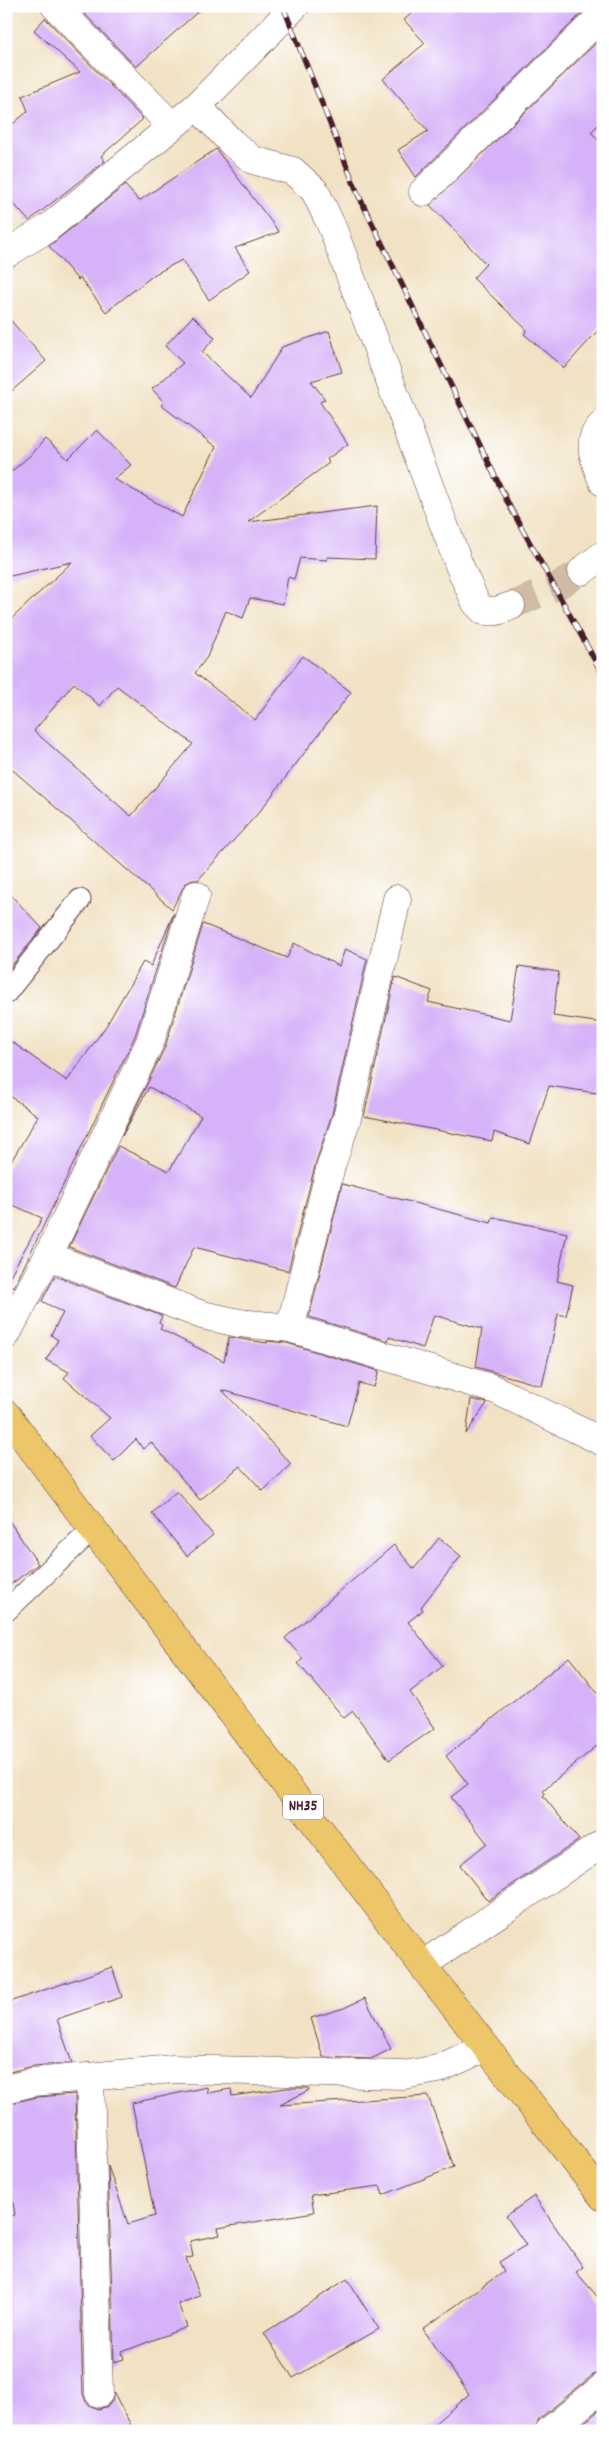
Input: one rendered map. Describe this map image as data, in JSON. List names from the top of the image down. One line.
{"streets":{"highway":["NH35"]}}
